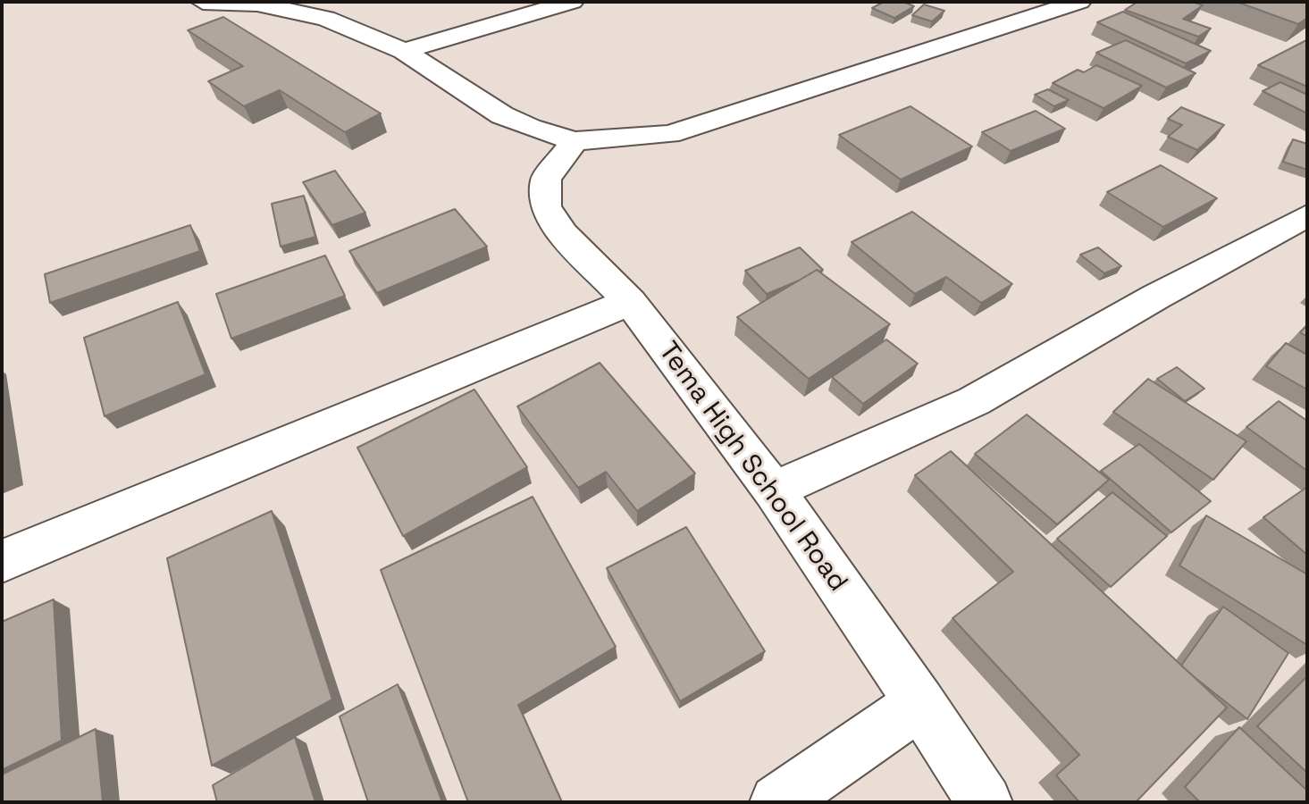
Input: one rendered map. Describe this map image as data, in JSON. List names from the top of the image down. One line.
{"streets":{"street":["Tema High School Road"]}}
